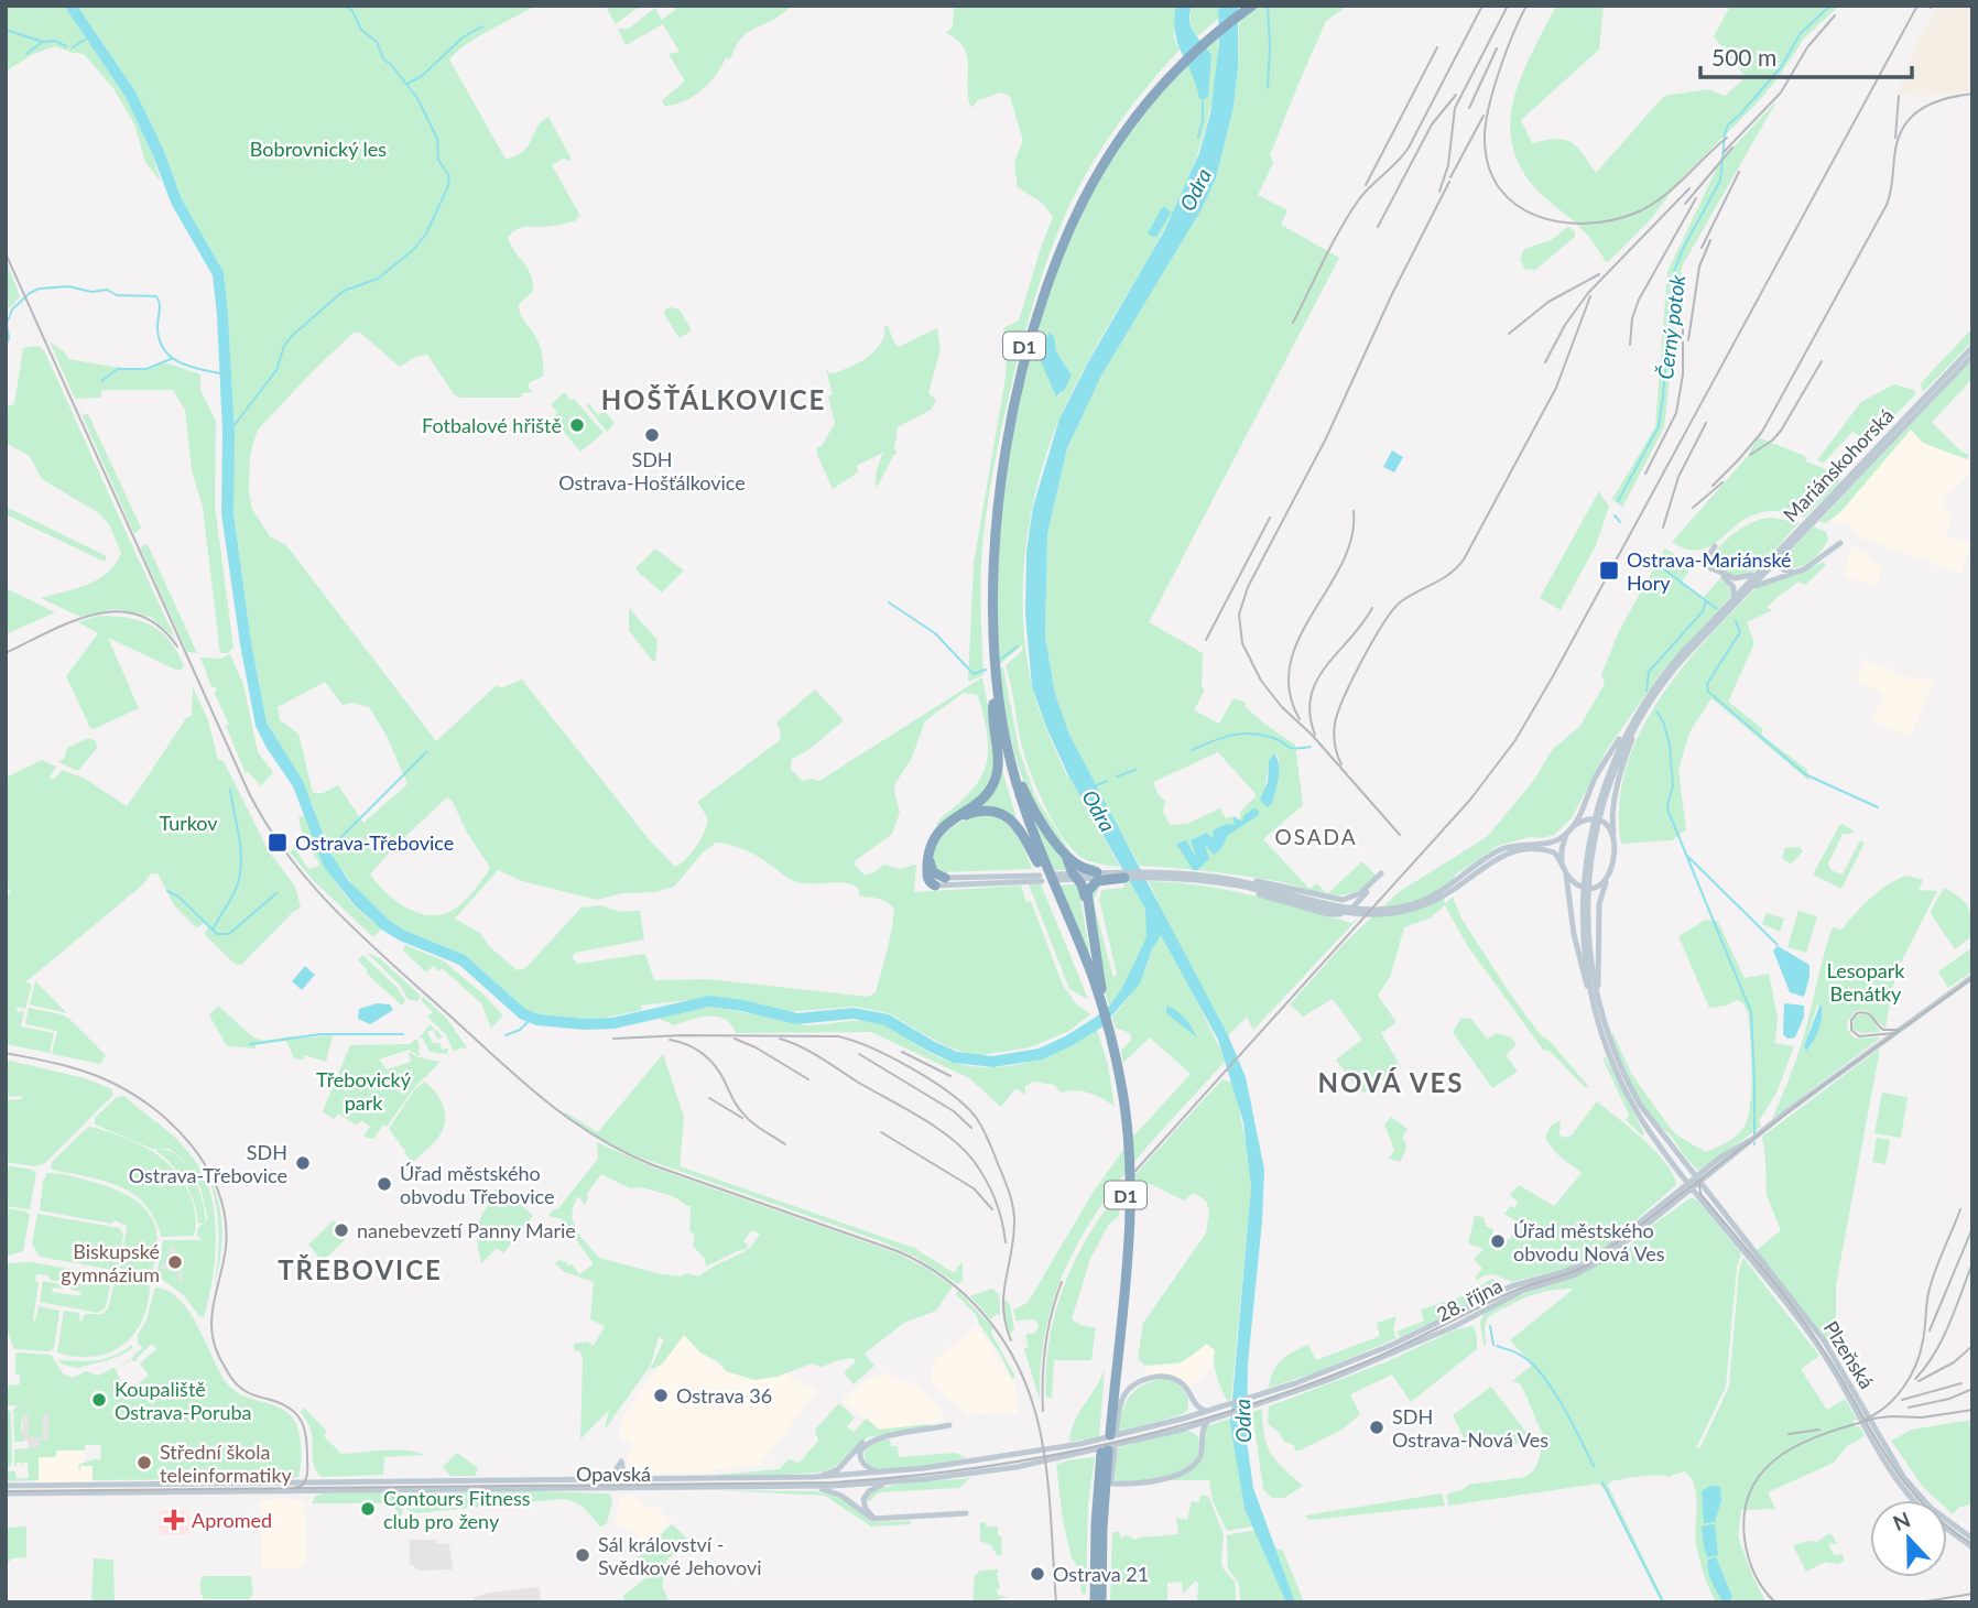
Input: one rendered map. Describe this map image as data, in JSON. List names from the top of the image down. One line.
{"streets":{"highway":["D1"],"main road":["Mariánskohorská","28. října","Plzeňská","Opavská"]},"crossings":[["D1","Opavská"],["Mariánskohorská","28. října"],["Mariánskohorská","Plzeňská"],["28. října","Plzeňská"],["28. října","Opavská"]],"districts":["HOŠŤÁLKOVICE","OSADA","NOVÁ VES","TŘEBOVICE"],"water":["Odra","Černý potok"],"parks":["Bobrovnický les","Turkov","Lesopark Benátky","Třebovický park"],"places":{"other":["Fotbalové hřiště","SDH Ostrava-Hošťálkovice","SDH Ostrava-Třebovice","Úřad městského obvodu Třebovice","nanebevzetí Panny Marie","Úřad městského obvodu Nová Ves","Biskupské gymnázium","Ostrava 36","Koupaliště Ostrava-Poruba","SDH Ostrava-Nová Ves","Střední škola teleinformatiky","Contours Fitness club pro ženy","Sál království - Svědkové Jehovovi","Ostrava 21"],"transit":["Ostrava-Mariánské Hory","Ostrava-Třebovice"],"health":["Apromed"]},"scale_bar":"500 m","north":"top"}
